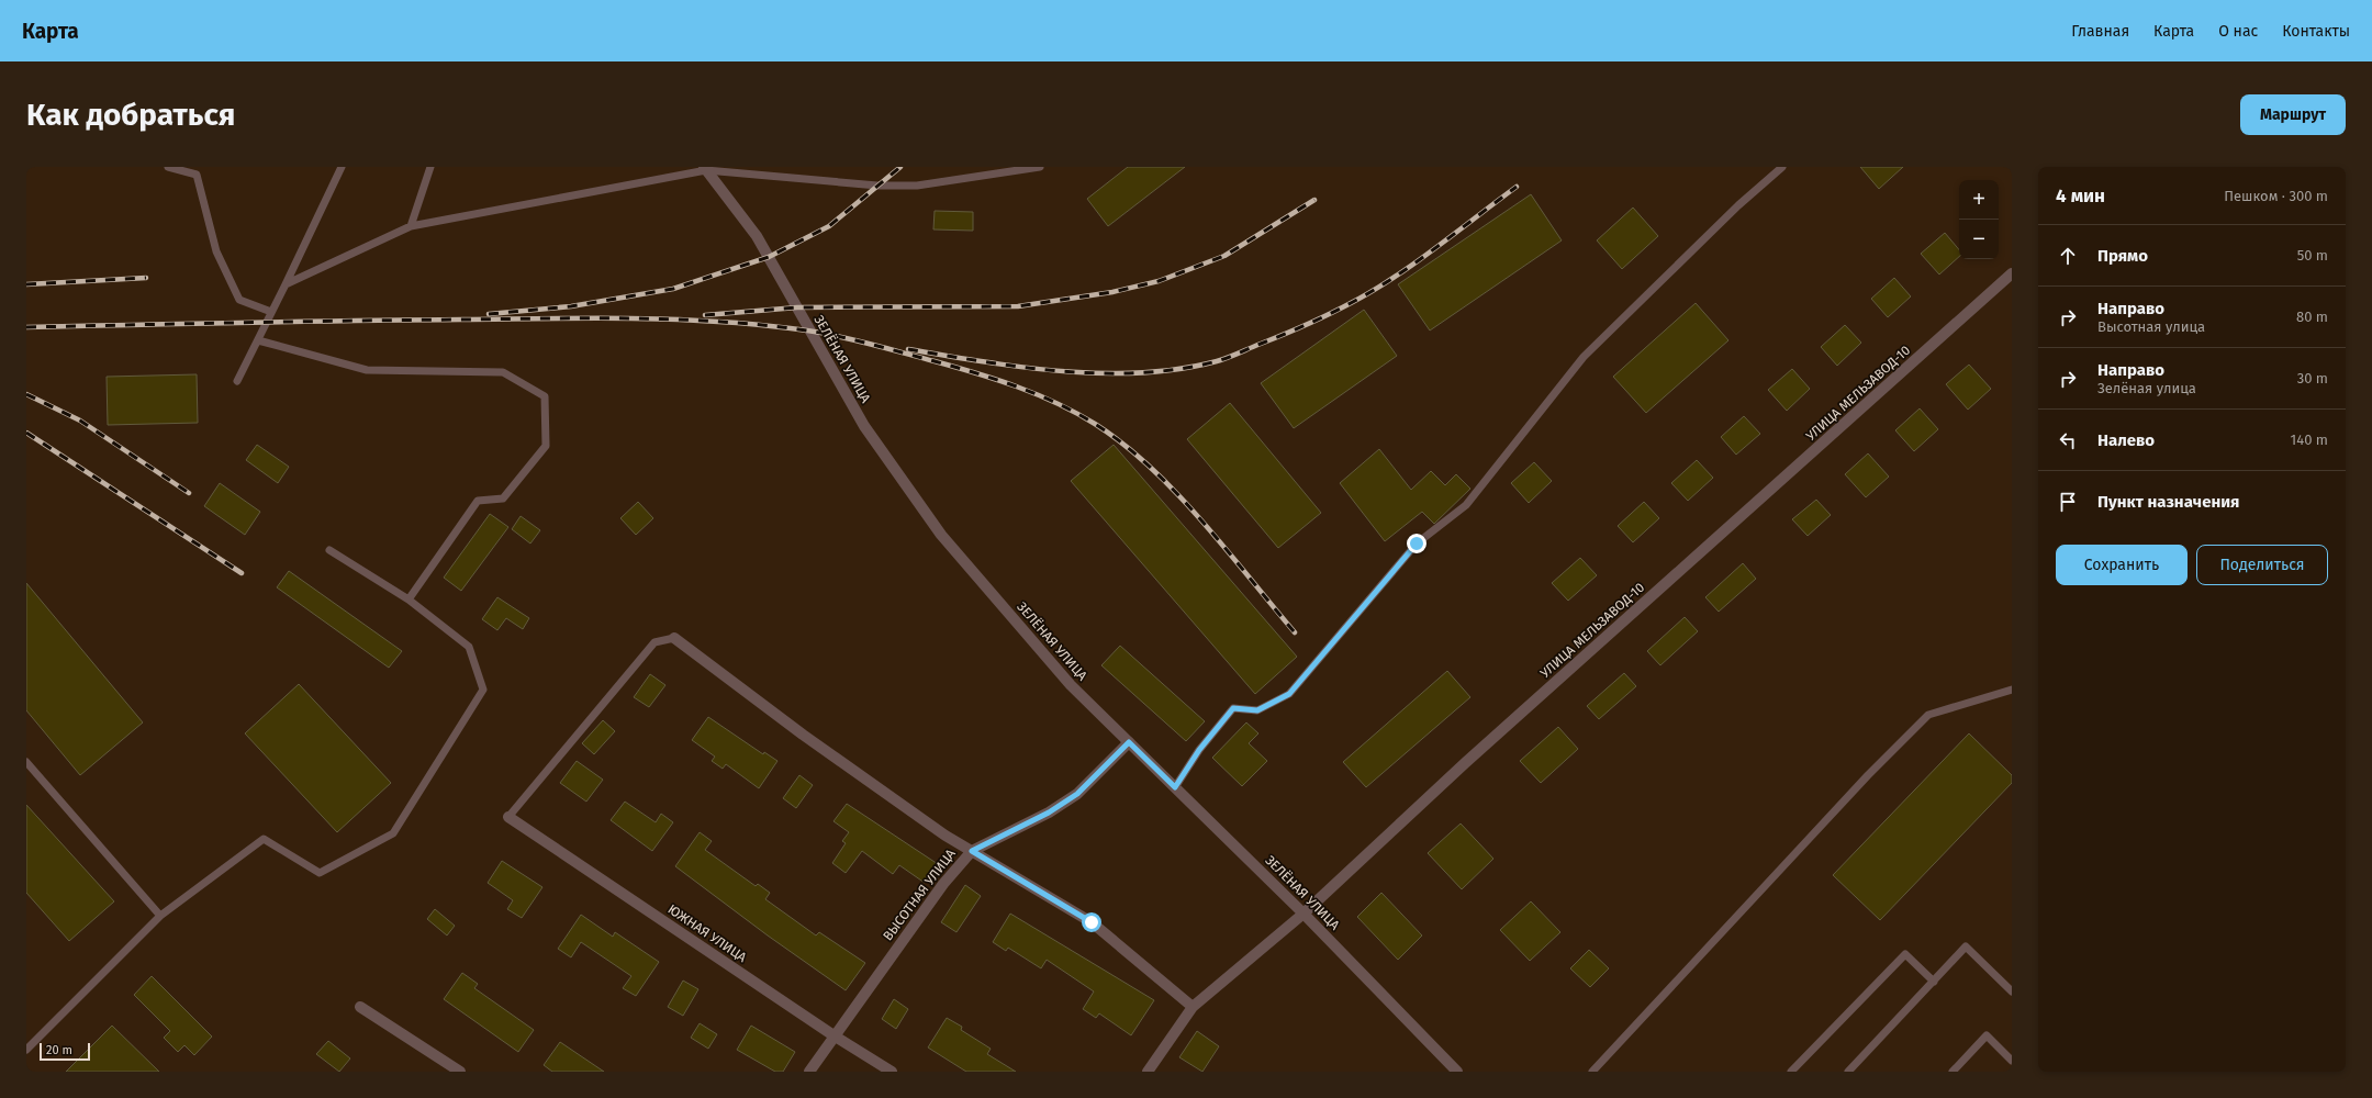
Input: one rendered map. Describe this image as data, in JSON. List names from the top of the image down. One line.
{"streets":{"street":["ЗЕЛЁНАЯ УЛИЦА","УЛИЦА МЕЛЬЗАВОД-10","ВЫСОТНАЯ УЛИЦА","ЮЖНАЯ УЛИЦА"]},"crossings":[["ЗЕЛЁНАЯ УЛИЦА","УЛИЦА МЕЛЬЗАВОД-10"],["ЗЕЛЁНАЯ УЛИЦА","ВЫСОТНАЯ УЛИЦА"],["ВЫСОТНАЯ УЛИЦА","ЮЖНАЯ УЛИЦА"]],"scale_bar":"20 m","page":{"header":"Карта","nav":["Главная","Карта","О нас","Контакты"],"buttons":["Маршрут",["Сохранить","Поделиться"]],"title":"Как добраться","heading":["4 мин","Пешком · 300 m"],"map_buttons":["+","−"],"list":[["Прямо","50 m"],["Направо","Высотная улица","80 m"],["Направо","Зелёная улица","30 m"],["Налево","140 m"],"Пункт назначения"],"scale":"20 m"}}
